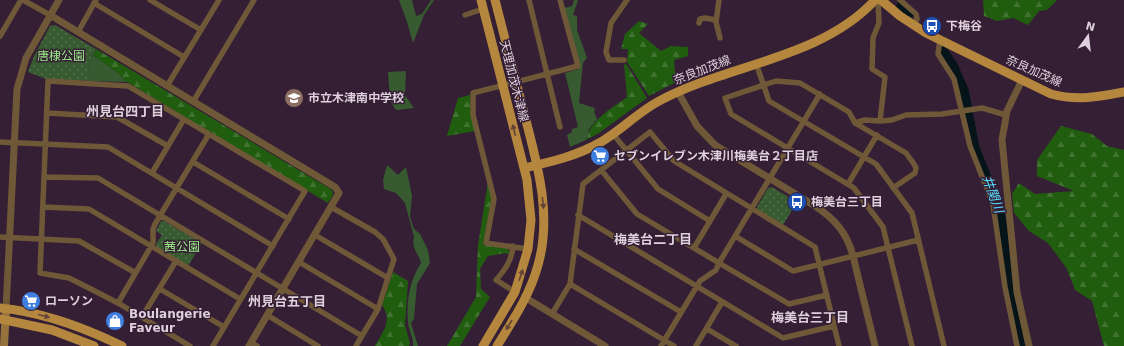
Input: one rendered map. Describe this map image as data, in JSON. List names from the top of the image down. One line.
{"streets":{"main road":["奈良加茂線","天理加茂木津線"]},"crossings":[["奈良加茂線","天理加茂木津線"]],"districts":["州見台四丁目","梅美台二丁目","州見台五丁目","梅美台三丁目"],"water":["井関川"],"parks":["唐棣公園","茜公園"],"places":{"bus stop":["下梅谷","梅美台三丁目"],"school or university":["市立木津南中学校"],"supermarket":["セブンイレブン木津川梅美台２丁目店","ローソン"],"shop":["Boulangerie Faveur"]},"north":"top"}
